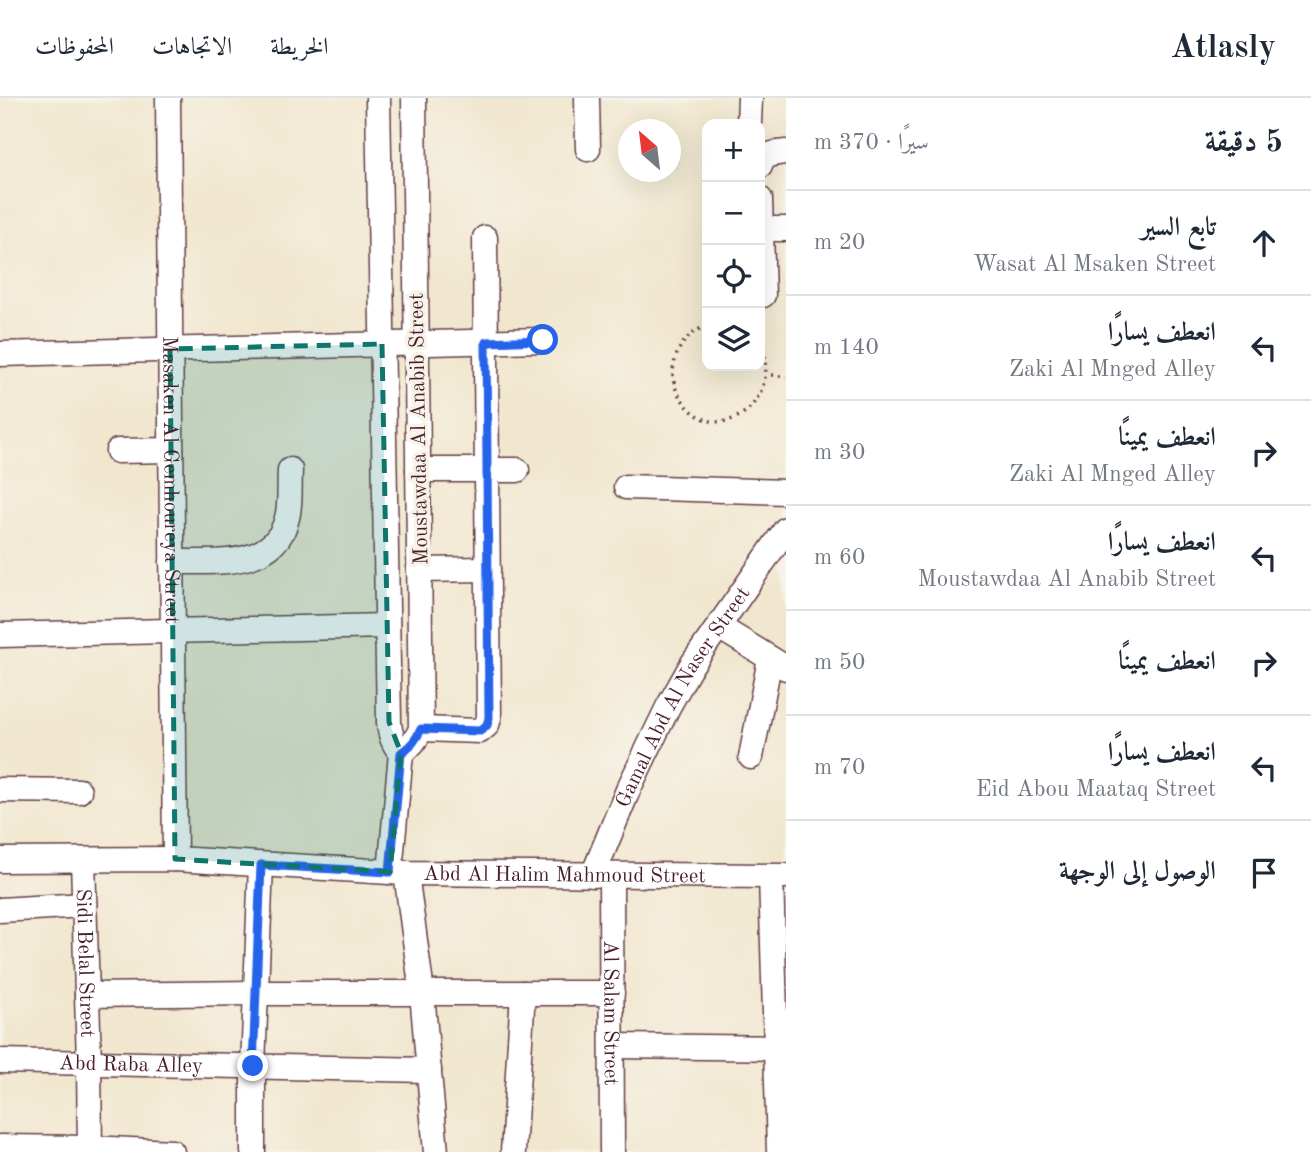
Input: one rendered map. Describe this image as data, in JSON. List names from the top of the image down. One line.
{"streets":{"street":["Moustawdaa Al Anabib Street","Masaken Al Gemhoureya Street","Gamal Abd Al Naser Street","Abd Al Halim Mahmoud Street","Sidi Belal Street","Al Salam Street","Abd Raba Alley"]},"crossings":[["Moustawdaa Al Anabib Street","Abd Al Halim Mahmoud Street"],["Moustawdaa Al Anabib Street","Abd Raba Alley"],["Masaken Al Gemhoureya Street","Abd Al Halim Mahmoud Street"],["Gamal Abd Al Naser Street","Abd Al Halim Mahmoud Street"],["Gamal Abd Al Naser Street","Al Salam Street"],["Abd Al Halim Mahmoud Street","Sidi Belal Street"],["Abd Al Halim Mahmoud Street","Al Salam Street"],["Sidi Belal Street","Abd Raba Alley"]],"north":"top left","page":{"header":"Atlasly","nav":["الخريطة","الاتجاهات","المحفوظات"],"heading":["5 دقيقة","سيرًا · 370 m"],"map_buttons":["+","−"],"list":[["تابع السير","Wasat Al Msaken Street","20 m"],["انعطف يسارًا","Zaki Al Mnged Alley","140 m"],["انعطف يمينًا","Zaki Al Mnged Alley","30 m"],["انعطف يسارًا","Moustawdaa Al Anabib Street","60 m"],["انعطف يمينًا","50 m"],["انعطف يسارًا","Eid Abou Maataq Street","70 m"],"الوصول إلى الوجهة"]}}
